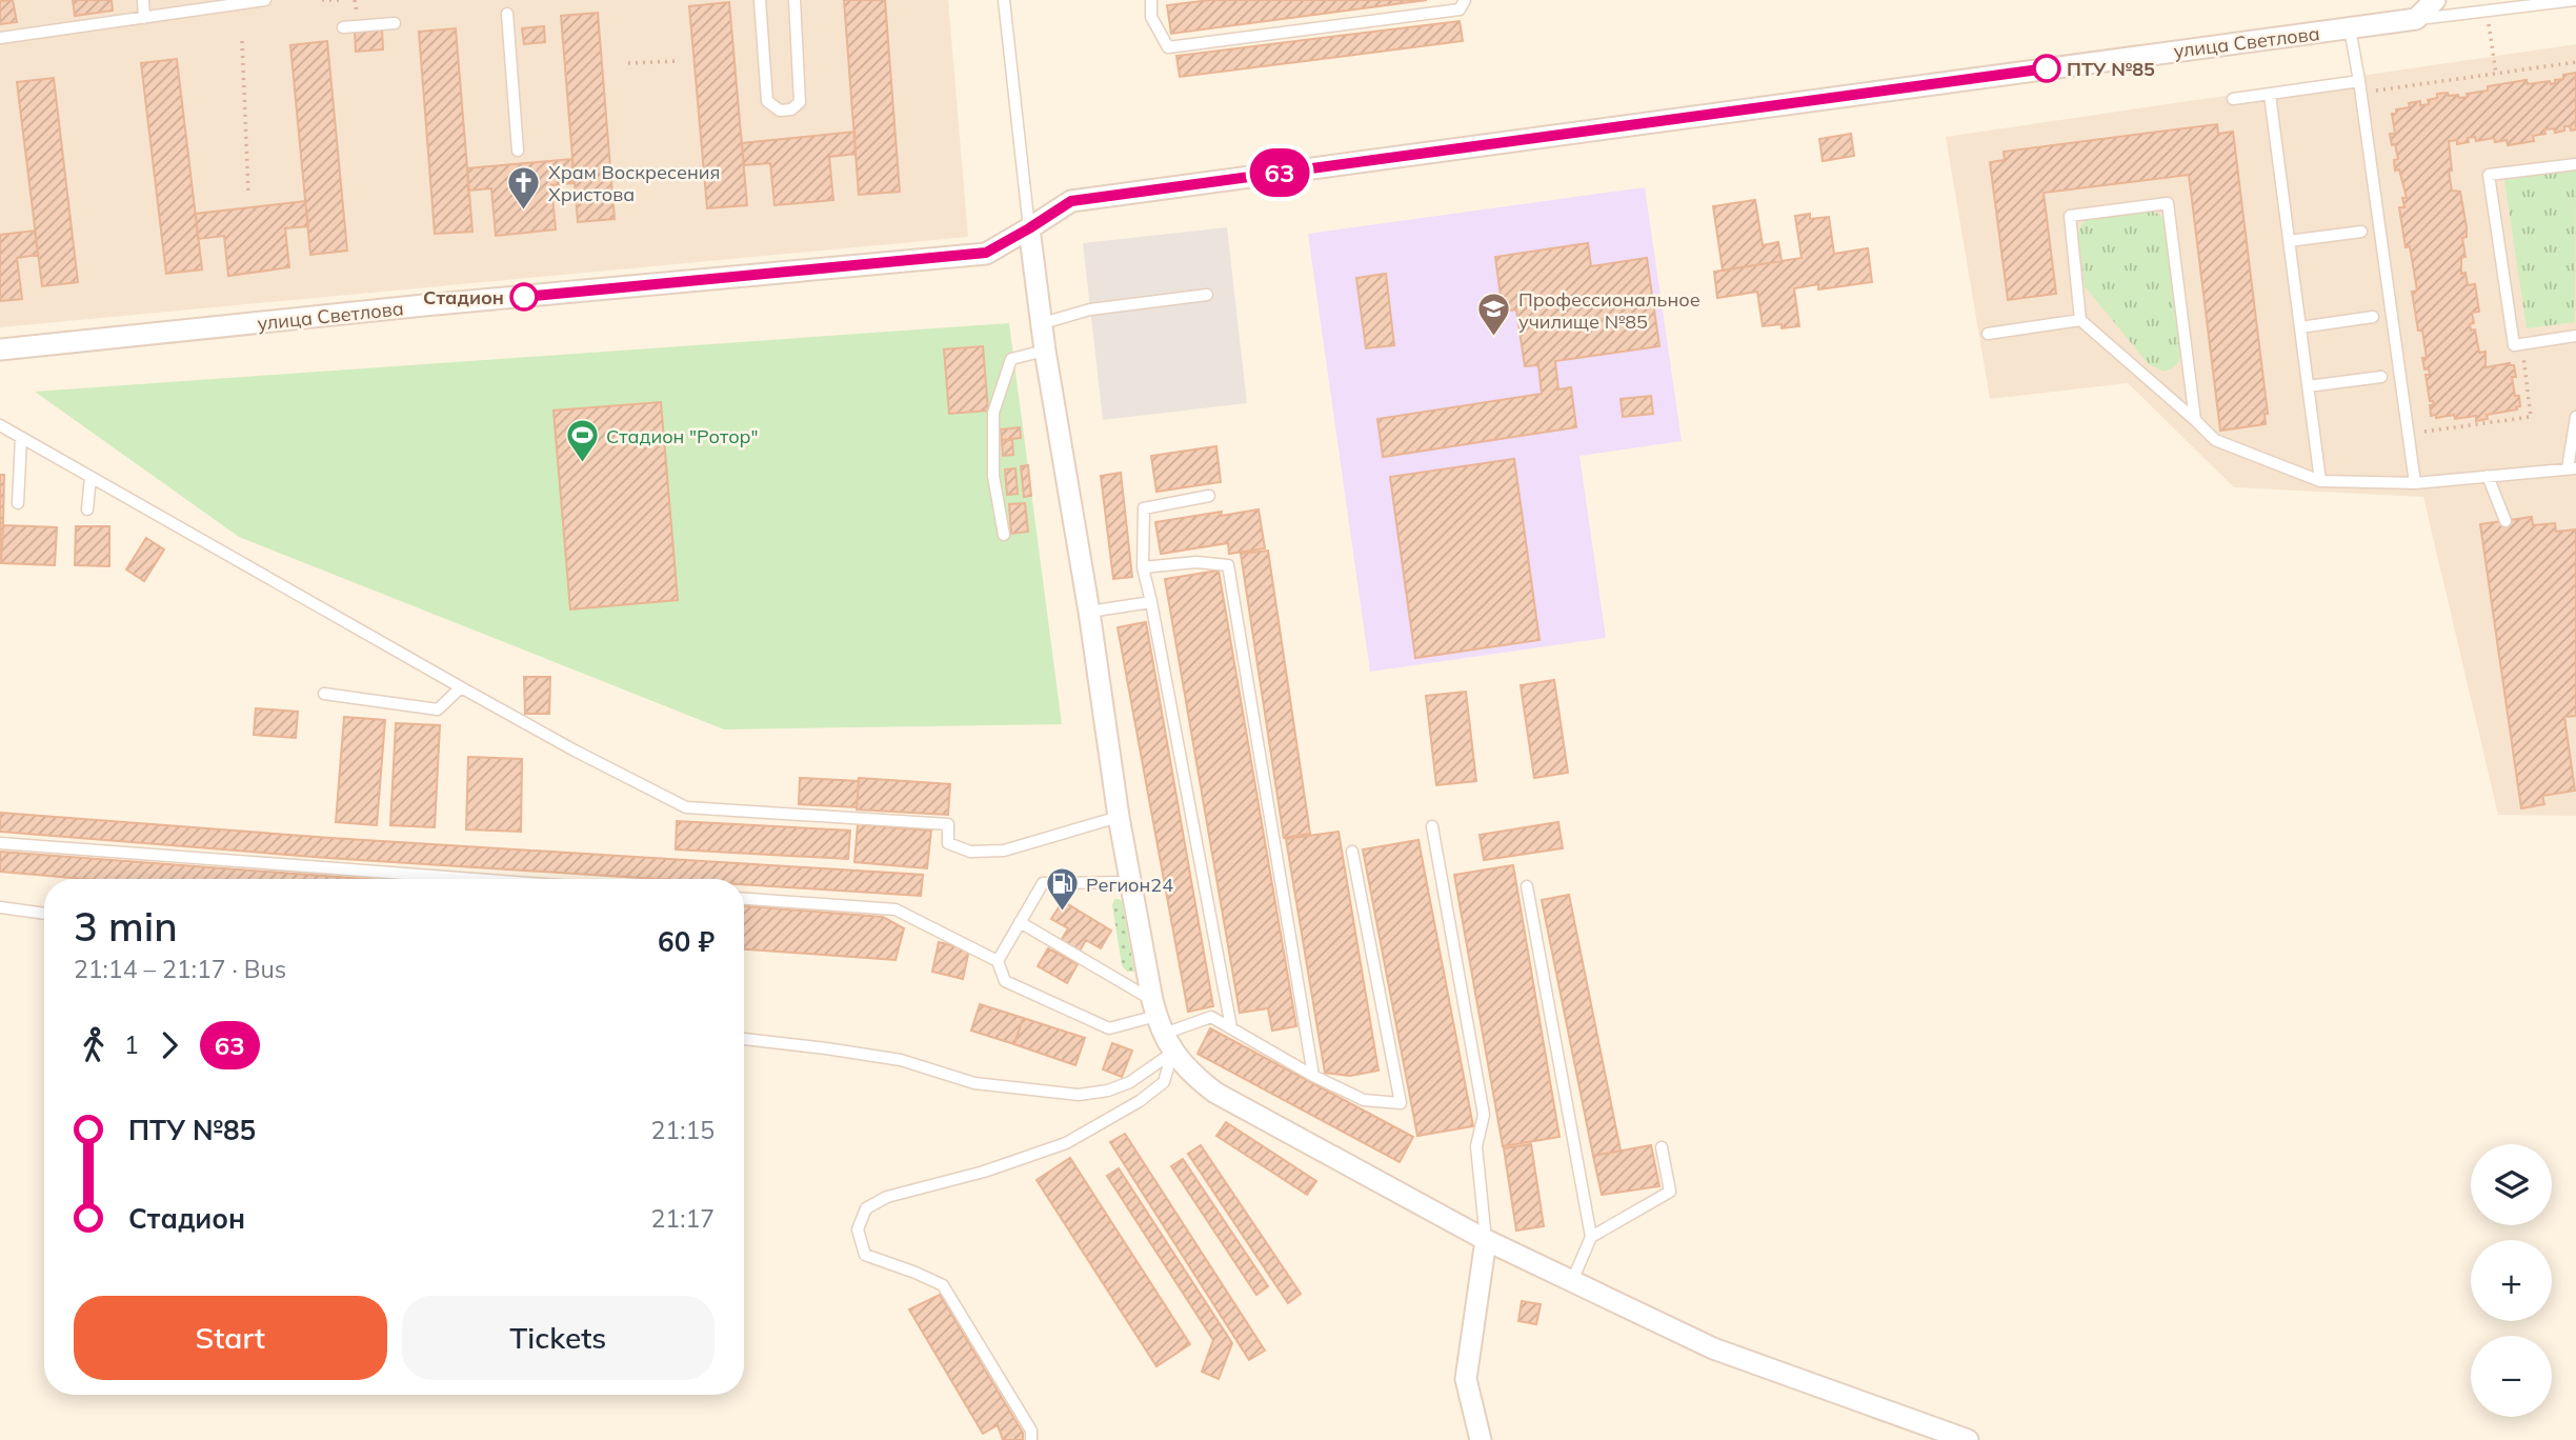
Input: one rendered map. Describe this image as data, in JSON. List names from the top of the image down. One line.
{"streets":{"street":["улица Светлова"]},"places":{"other":["ПТУ №85","Стадион"],"church":["Храм Воскресения Христова"],"school or university":["Профессиональное училище №85"],"sports":["Стадион \"Ротор\""],"fuel station":["Регион24"]},"lines":["bus line 63"],"page":{"on_map":"63","heading":["3 min","21:14 – 21:17 · Bus","60 ₽"],"legs":["1","63"],"list":[{"name":"ПТУ №85","value":"21:15"},{"name":"Стадион","value":"21:17"}],"map_buttons":["+","−"],"buttons":["Start","Tickets"]}}
